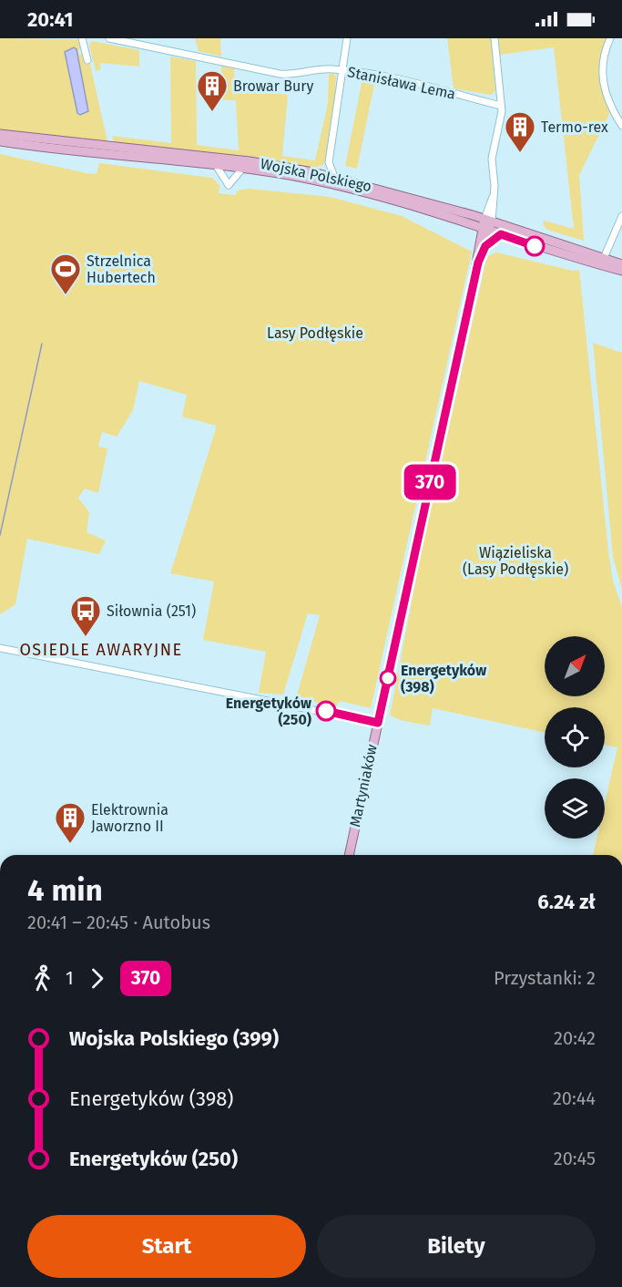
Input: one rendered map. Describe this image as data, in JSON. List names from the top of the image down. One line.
{"streets":{"main road":["Wojska Polskiego","Martyniaków"],"street":["Stanisława Lema"]},"crossings":[["Wojska Polskiego","Martyniaków"]],"districts":["OSIEDLE AWARYJNE"],"parks":["Lasy Podłęskie","Wiązieliska (Lasy Podłęskie)"],"places":{"building":["Browar Bury","Termo-rex","Elektrownia Jaworzno II"],"sports":["Strzelnica Hubertech"],"bus stop":["Siłownia (251)"],"other":["Energetyków (398)","Energetyków (250)"]},"lines":["bus line 370"],"north":"top right","page":{"status":"20:41","on_map":"370","heading":["4 min","20:41 – 20:45 · Autobus","6.24 zł"],"legs":["1","370","Przystanki: 2"],"list":[{"name":"Wojska Polskiego (399)","value":"20:42"},{"name":"Energetyków (398)","value":"20:44"},{"name":"Energetyków (250)","value":"20:45"}],"buttons":["Start","Bilety"]}}
